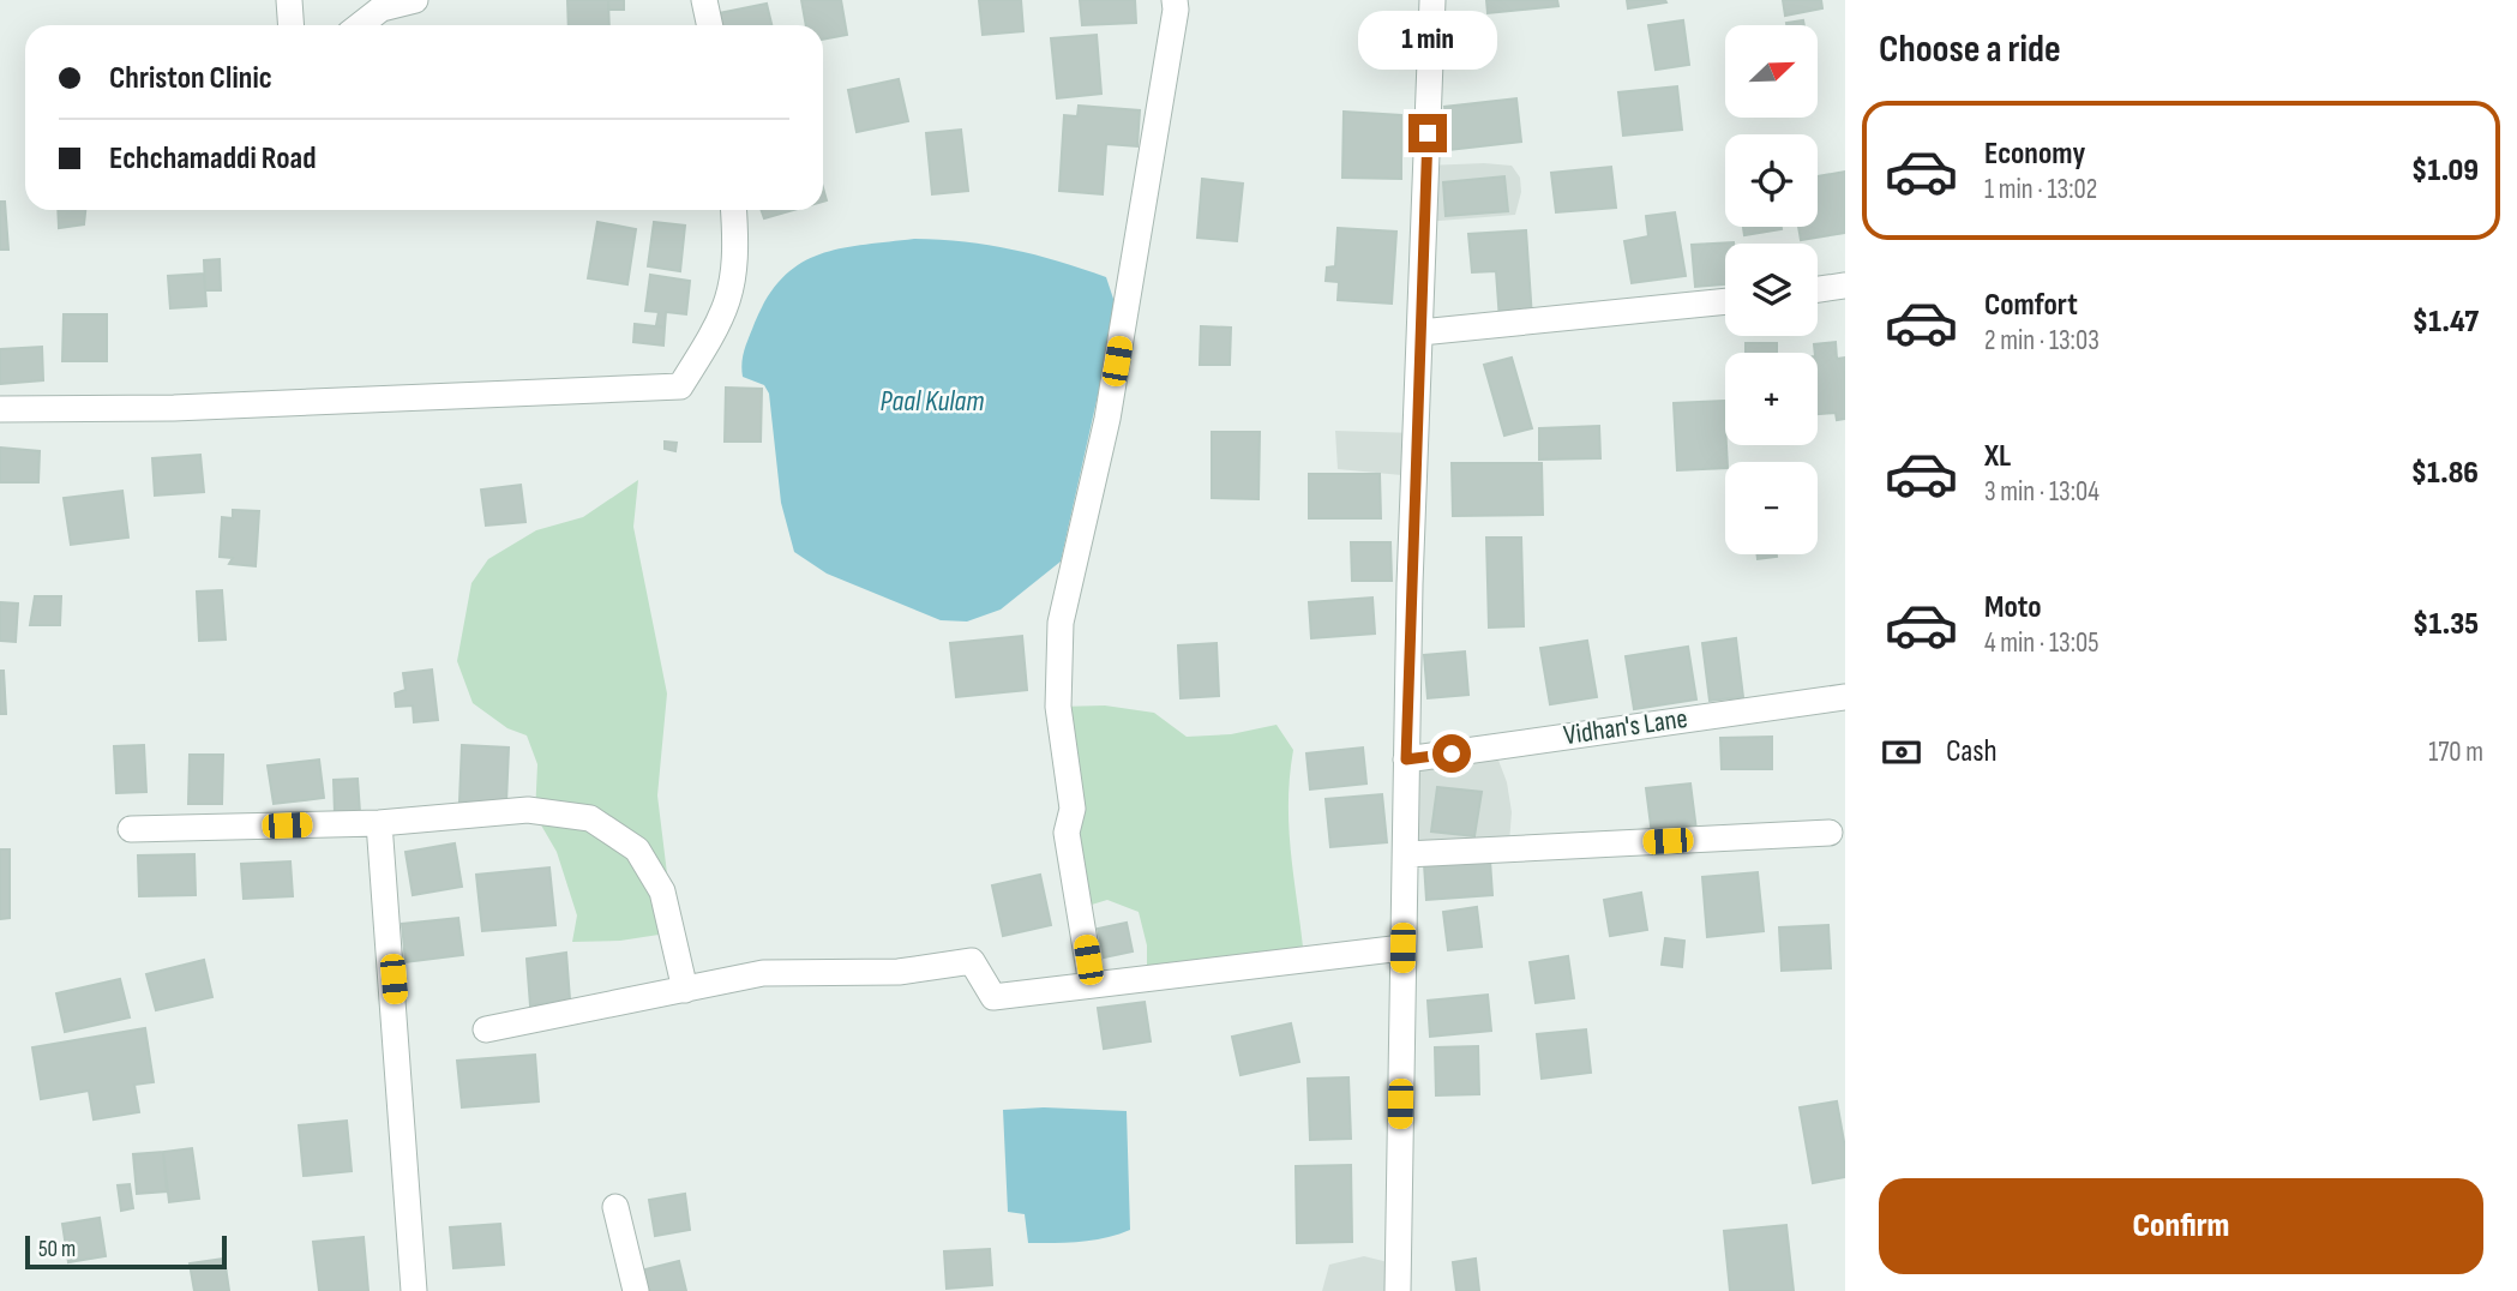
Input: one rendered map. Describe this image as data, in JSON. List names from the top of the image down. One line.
{"streets":{"street":["Vidhan's Lane"]},"water":["Paal Kulam"],"scale_bar":"50 m","north":"top right","page":{"heading":"Choose a ride","bubble":"1 min","map_buttons":["+","−"],"banner":["Christon Clinic","Echchamaddi Road"],"list":[{"name":"Economy","note":"1 min · 13:02","value":"$1.09"},{"name":"Comfort","note":"2 min · 13:03","value":"$1.47"},{"name":"XL","note":"3 min · 13:04","value":"$1.86"},{"name":"Moto","note":"4 min · 13:05","value":"$1.35"}],"pay":["Cash","170 m"],"buttons":"Confirm","scale":"50 m"}}
